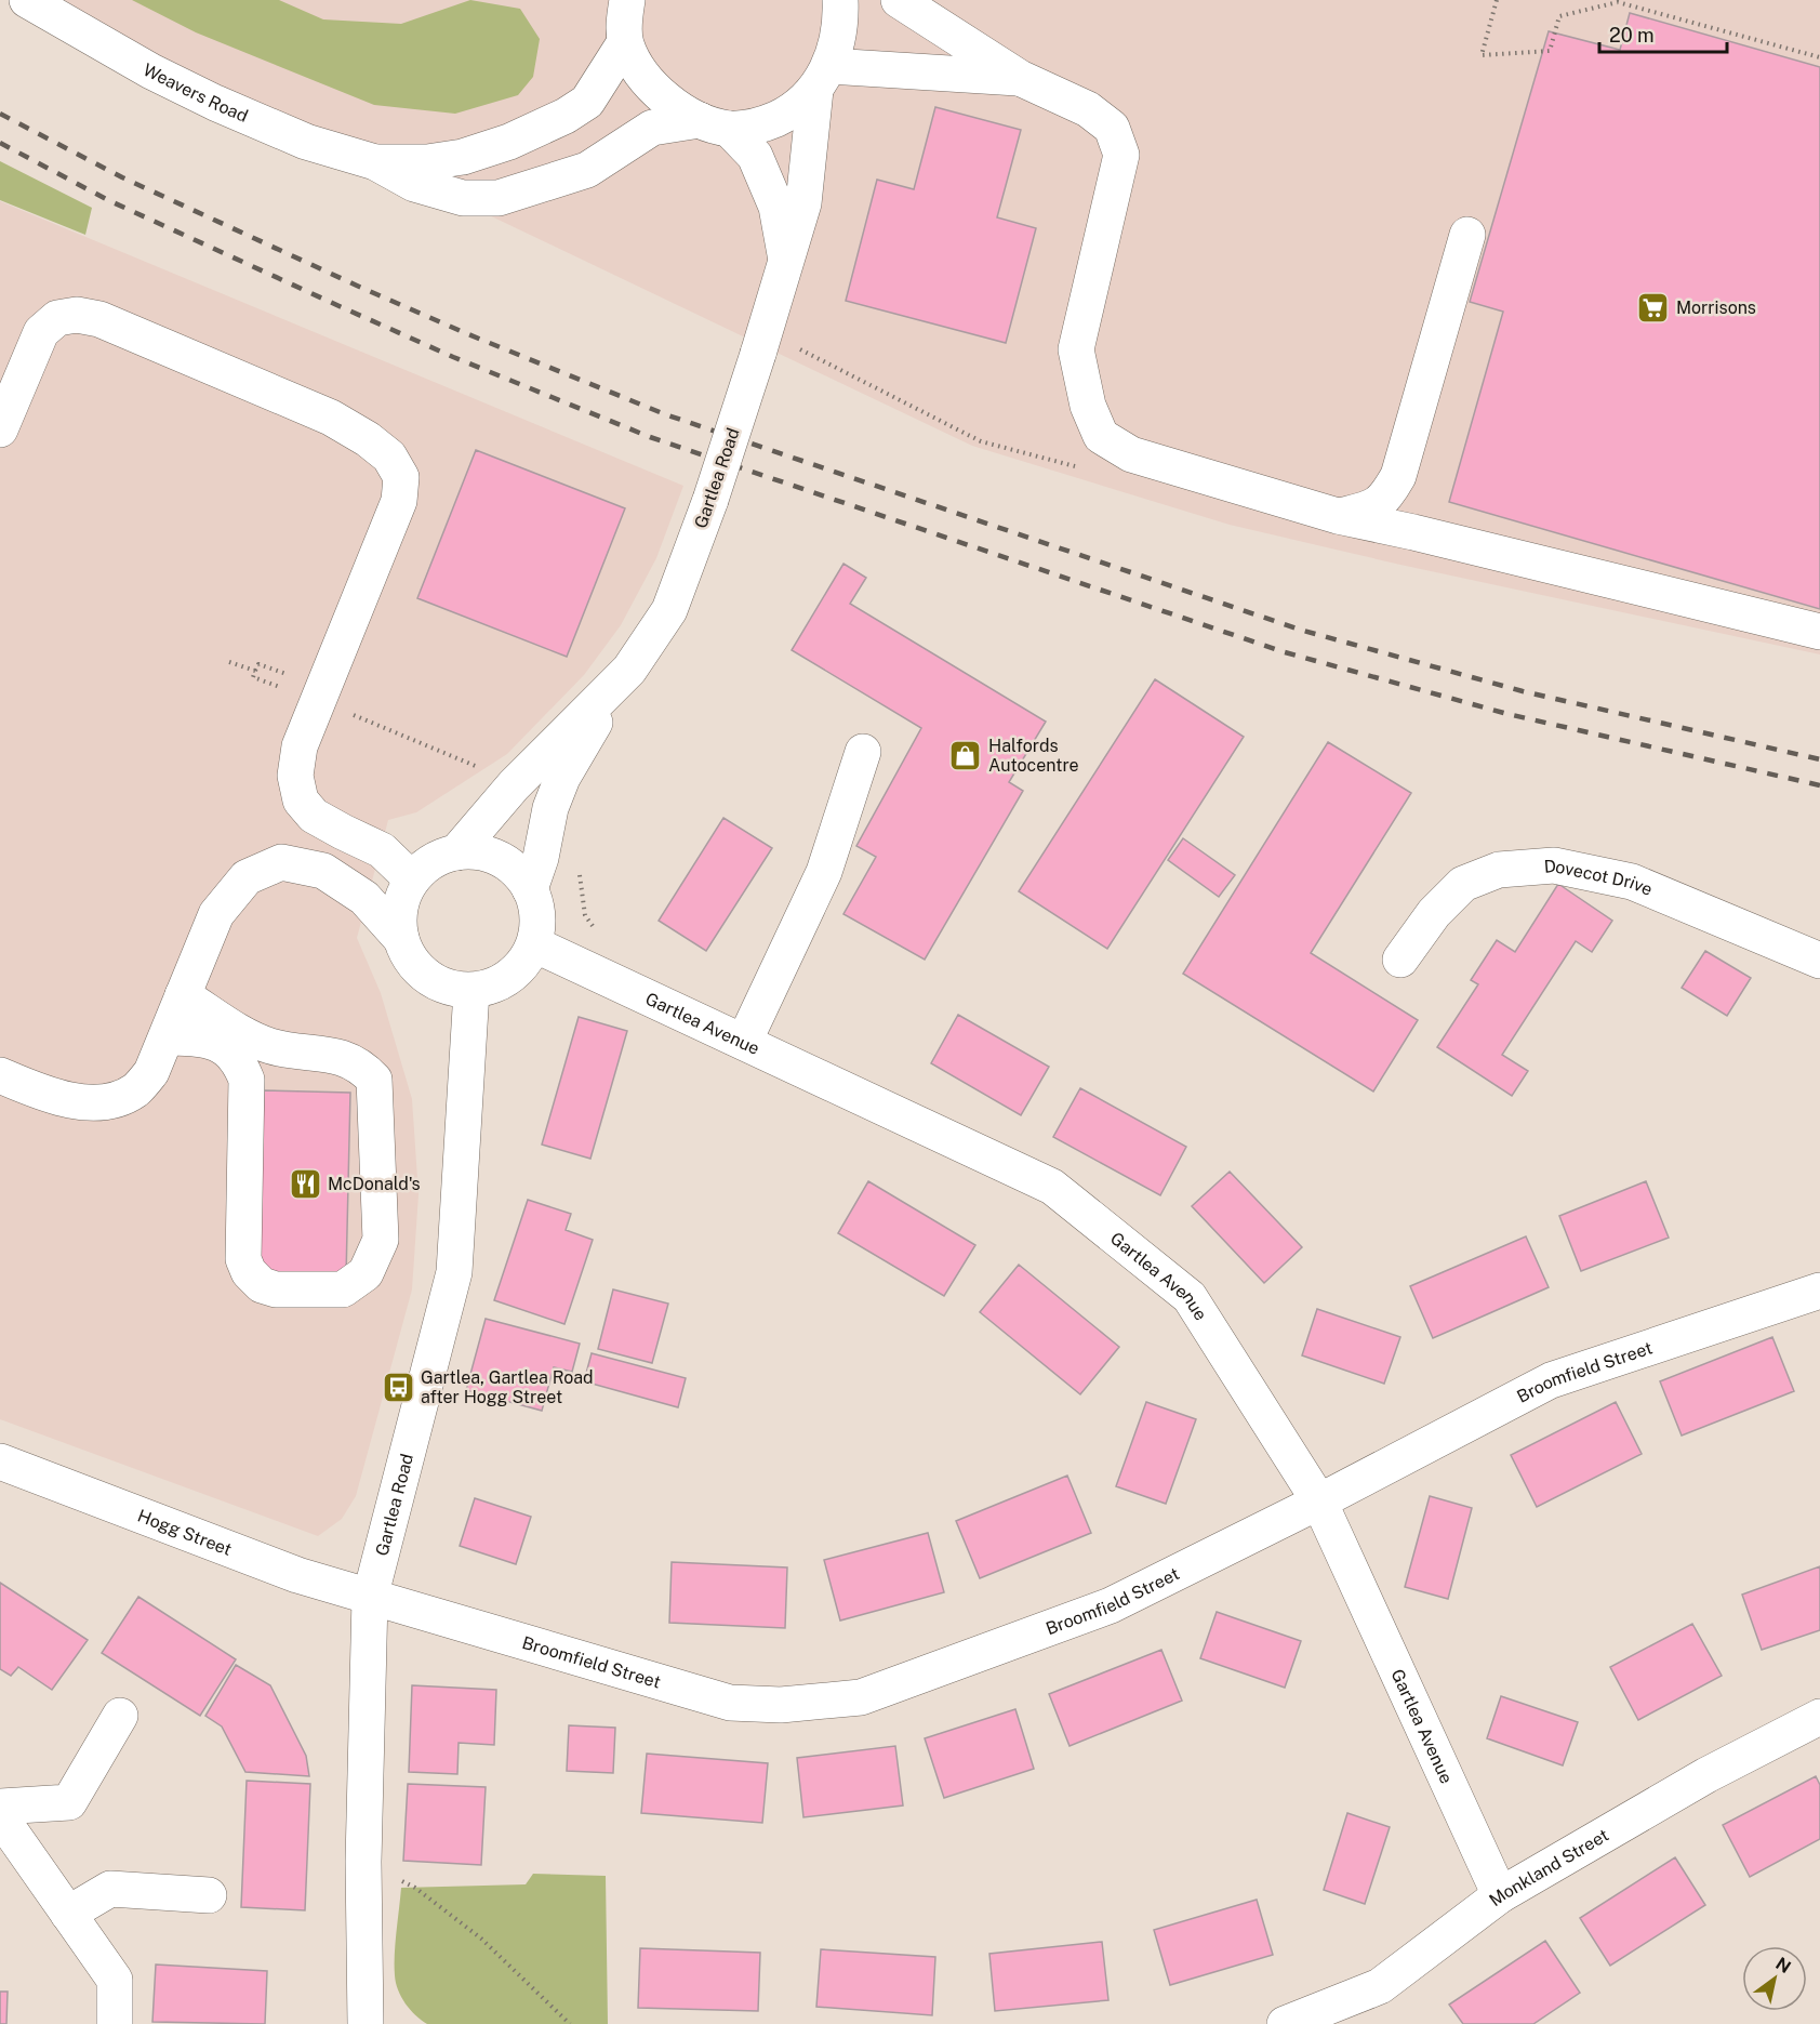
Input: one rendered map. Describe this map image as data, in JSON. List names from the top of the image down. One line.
{"streets":{"street":["Weavers Road","Gartlea Road","Dovecot Drive","Gartlea Avenue","Broomfield Street","Hogg Street","Monkland Street"]},"crossings":[["Weavers Road","Gartlea Road"],["Gartlea Road","Gartlea Avenue"],["Gartlea Road","Broomfield Street"],["Gartlea Road","Hogg Street"],["Gartlea Avenue","Broomfield Street"],["Gartlea Avenue","Monkland Street"],["Broomfield Street","Hogg Street"]],"places":{"supermarket":["Morrisons"],"shop":["Halfords Autocentre"],"restaurant":["McDonald's"],"bus stop":["Gartlea, Gartlea Road after Hogg Street"]},"scale_bar":"20 m","north":"top right"}
